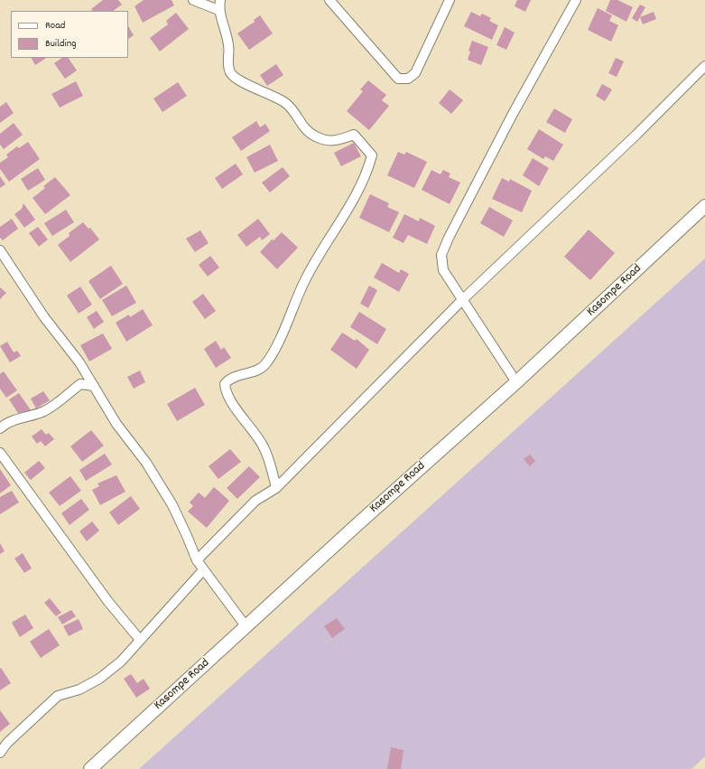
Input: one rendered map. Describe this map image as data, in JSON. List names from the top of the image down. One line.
{"streets":{"street":["Kasompe Road"]},"legend":["Road","Building"]}
